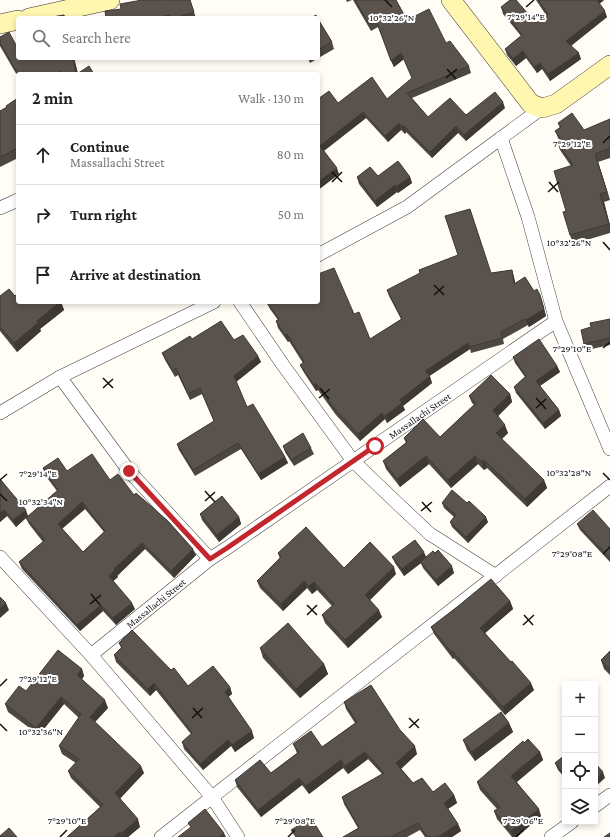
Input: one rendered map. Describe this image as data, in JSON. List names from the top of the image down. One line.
{"streets":{"street":["Massallachi Street"]},"page":{"search":"Search here","heading":["2 min","Walk · 130 m"],"list":[["Continue","Massallachi Street","80 m"],["Turn right","50 m"],"Arrive at destination"],"map_buttons":["+","−"]},"coordinates":["7°29'14\"E","10°32'26\"N","7°29'12\"E","7°29'10\"E","10°32'28\"N","10°32'34\"N","7°29'08\"E","10°32'36\"N","7°29'06\"E"]}
